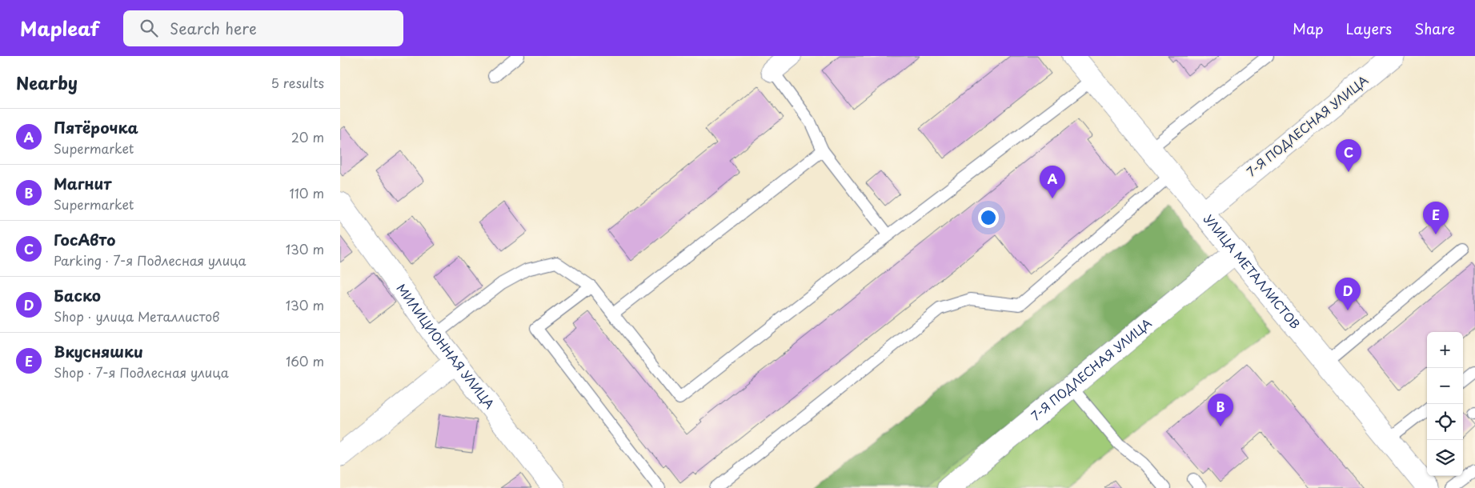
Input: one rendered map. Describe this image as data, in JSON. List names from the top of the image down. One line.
{"streets":{"street":["7-Я ПОДЛЕСНАЯ УЛИЦА","УЛИЦА МЕТАЛЛИСТОВ","МИЛИЦИОННАЯ УЛИЦА"]},"crossings":[["7-Я ПОДЛЕСНАЯ УЛИЦА","УЛИЦА МЕТАЛЛИСТОВ"]],"page":{"header":"Mapleaf","search":"Search here","nav":["Map","Layers","Share"],"heading":["Nearby","5 results"],"list":[{"mark":"A","name":"Пятёрочка","note":"Supermarket","value":"20 m"},{"mark":"B","name":"Магнит","note":"Supermarket","value":"110 m"},{"mark":"C","name":"ГосАвто","note":"Parking · 7-я Подлесная улица","value":"130 m"},{"mark":"D","name":"Баско","note":"Shop · улица Металлистов","value":"130 m"},{"mark":"E","name":"Вкусняшки","note":"Shop · 7-я Подлесная улица","value":"160 m"}],"pins":["C","A","E","D","B"],"map_buttons":["+","−"]}}
